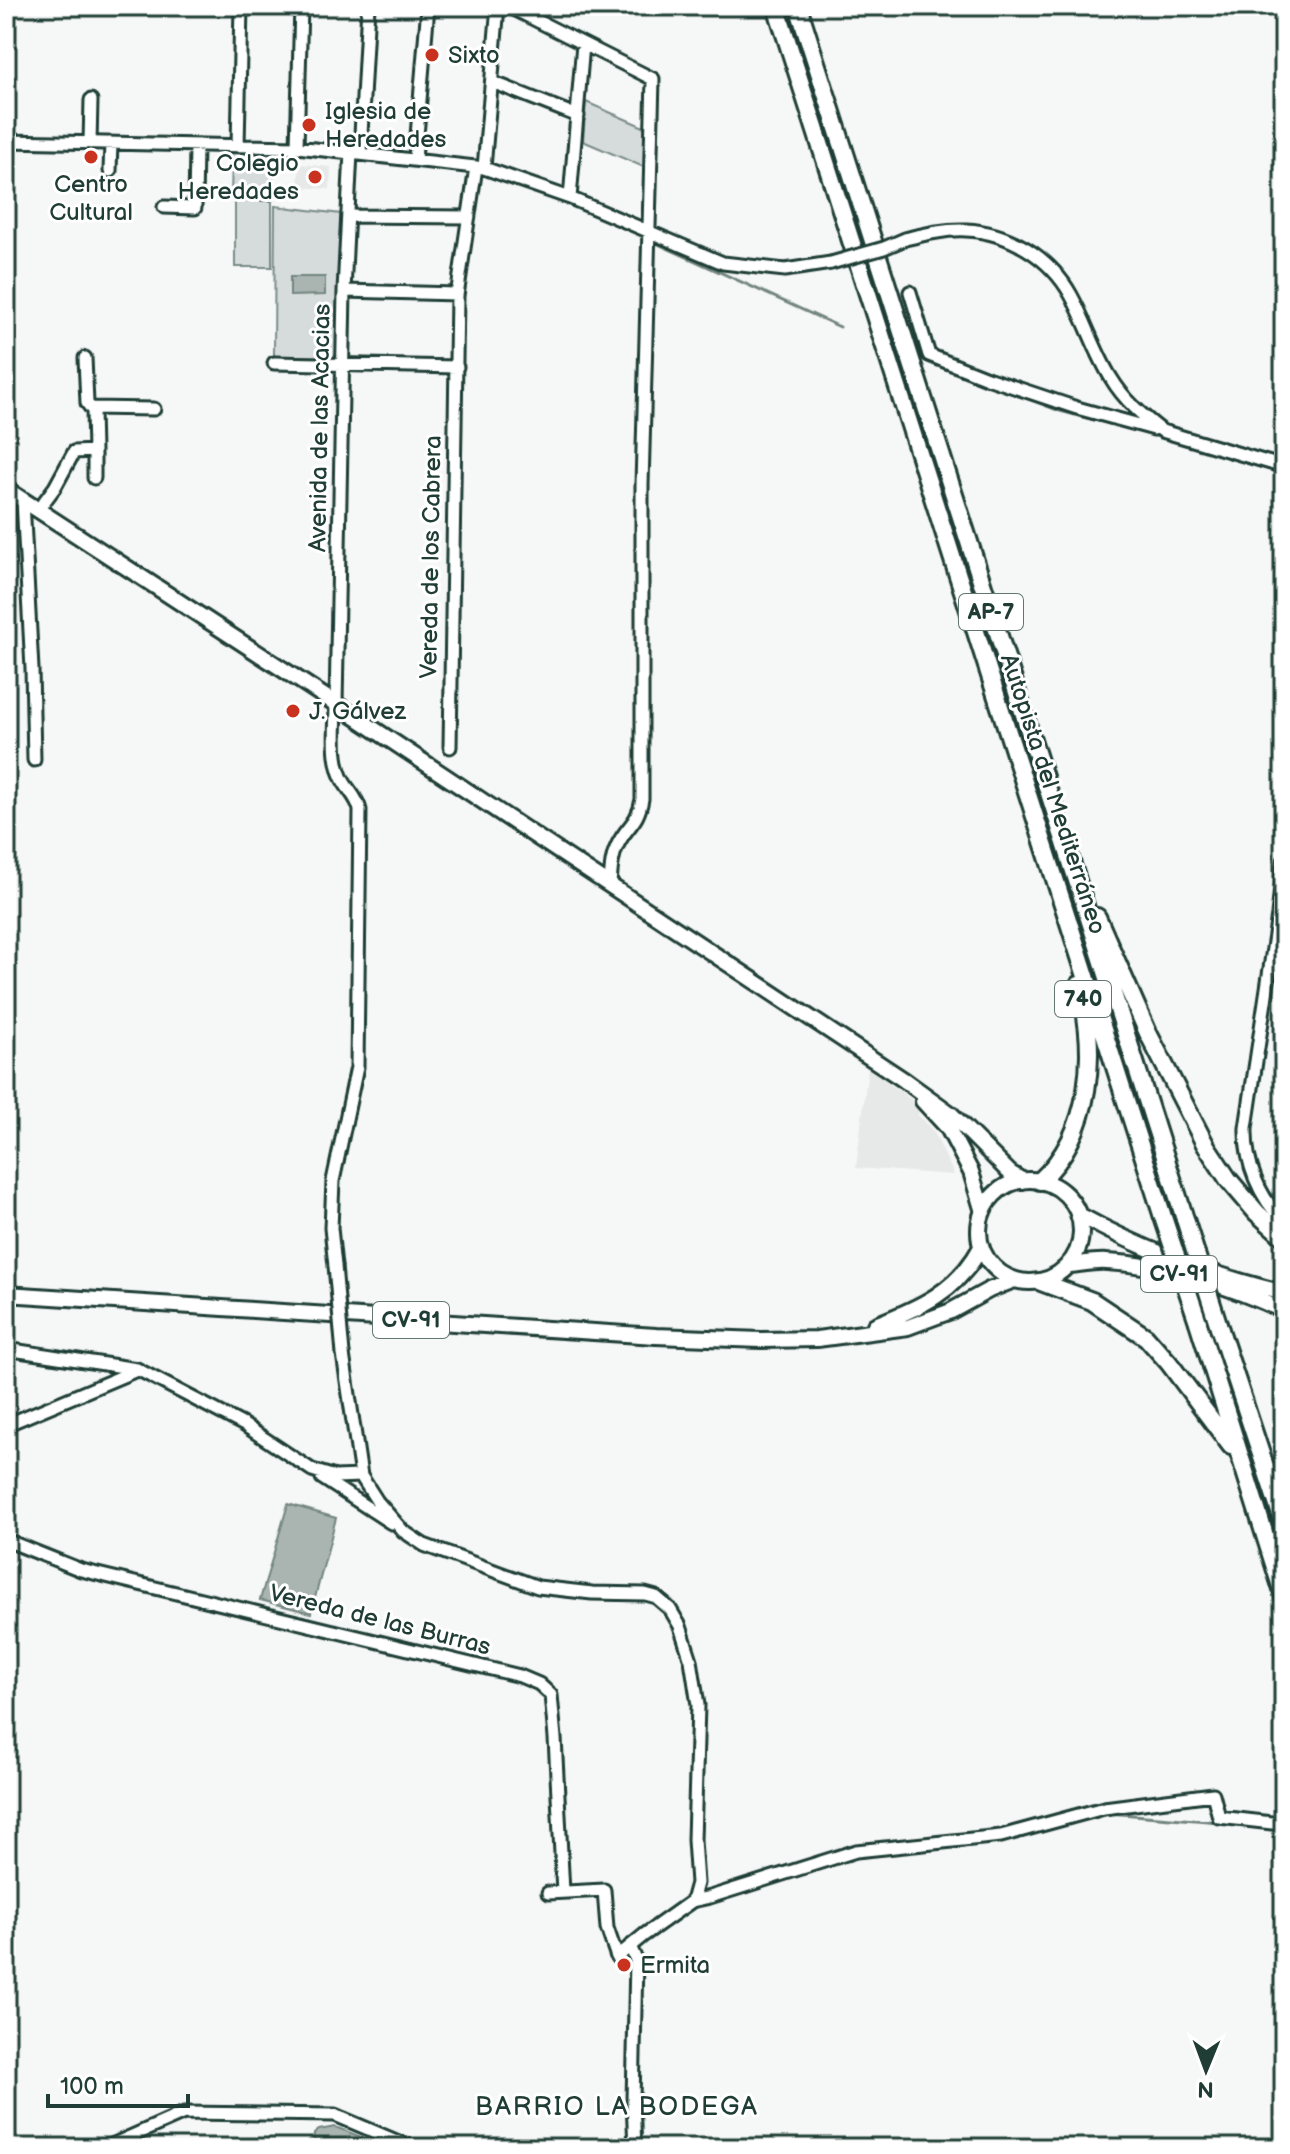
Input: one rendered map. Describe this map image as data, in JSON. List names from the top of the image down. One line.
{"streets":{"highway":["AP-7","Autopista del Mediterráneo","740"],"main road":["CV-91"],"street":["Avenida de las Acacias","Vereda de los Cabrera","Vereda de las Burras"]},"crossings":[["Autopista del Mediterráneo","740"],["740","CV-91"]],"districts":["BARRIO LA BODEGA"],"places":["Sixto","Iglesia de Heredades","Centro Cultural","Colegio Heredades","J. Gálvez","Ermita"],"scale_bar":"100 m","north":"bottom"}
